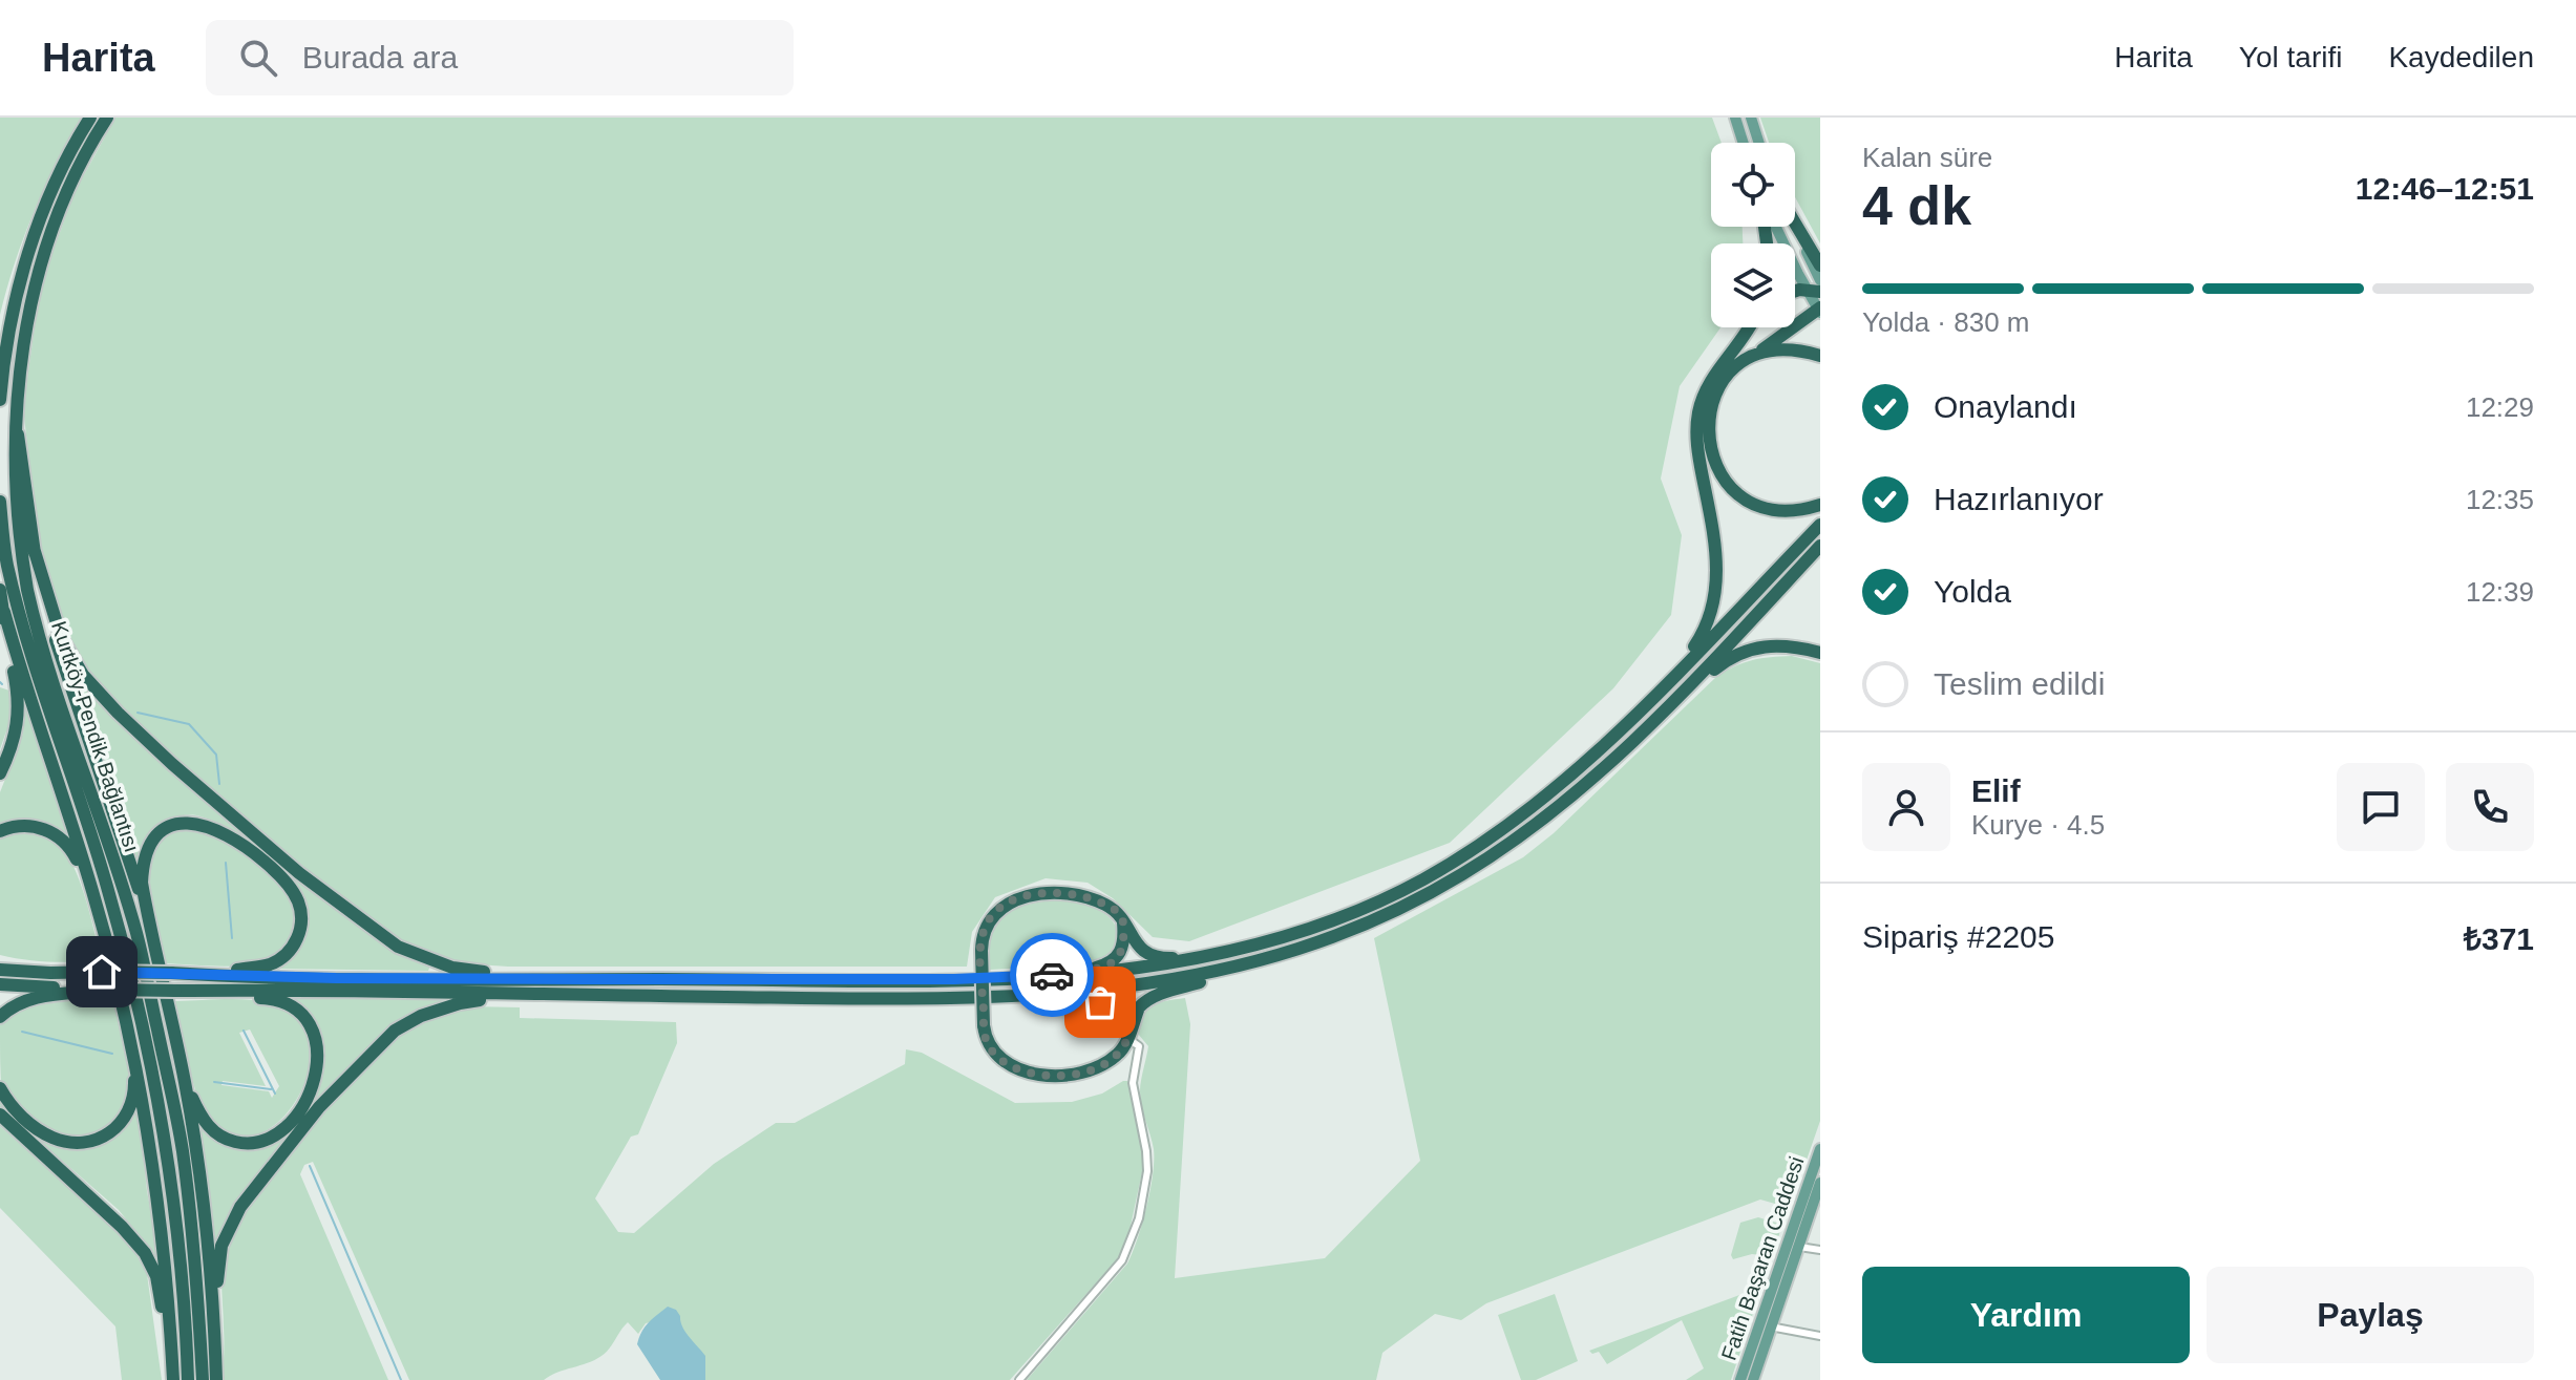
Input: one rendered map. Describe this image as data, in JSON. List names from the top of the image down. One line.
{"streets":{"highway":["Kurtköy-Pendik Bağlantısı"],"main road":["Fatih Başaran Caddesi"]},"page":{"header":"Harita","search":"Burada ara","nav":["Harita","Yol tarifi","Kaydedilen"],"heading":["4 dk","Kalan süre","12:46–12:51"],"panel":["Elif","Kurye · 4.5","Sipariş #2205","₺371"],"bar":"Yolda · 830 m","list":[["Onaylandı","12:29"],["Hazırlanıyor","12:35"],["Yolda","12:39"],"Teslim edildi"],"buttons":["Yardım","Paylaş"]}}
